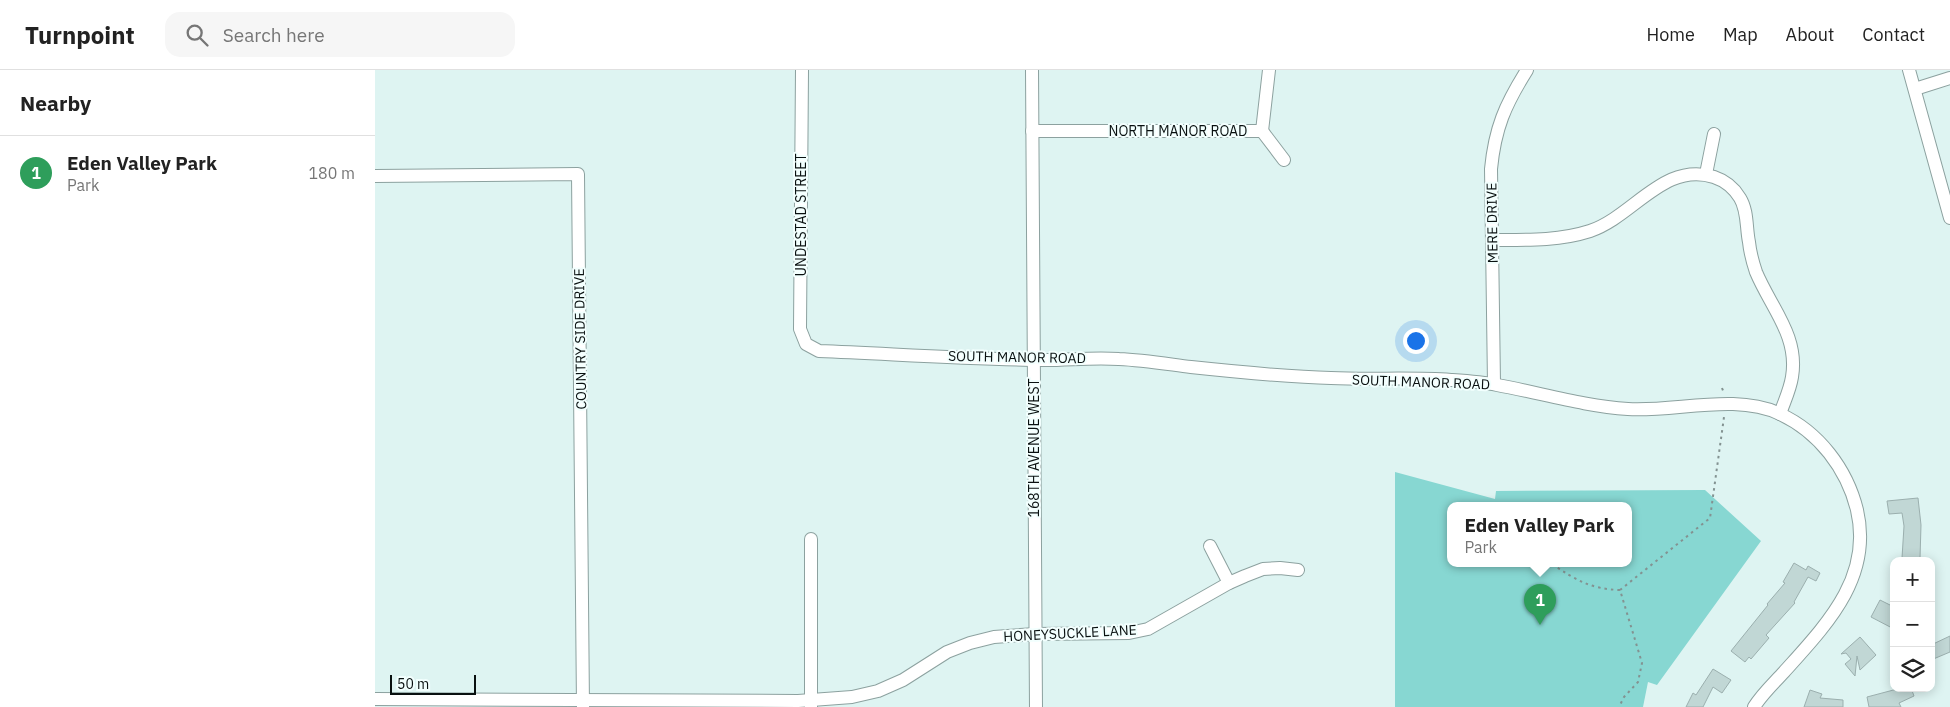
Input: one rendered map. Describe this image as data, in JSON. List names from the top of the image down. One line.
{"streets":{"street":["NORTH MANOR ROAD","UNDESTAD STREET","MERE DRIVE","COUNTRY SIDE DRIVE","SOUTH MANOR ROAD","168TH AVENUE WEST","HONEYSUCKLE LANE"]},"crossings":[["NORTH MANOR ROAD","168TH AVENUE WEST"],["UNDESTAD STREET","SOUTH MANOR ROAD"],["MERE DRIVE","SOUTH MANOR ROAD"],["COUNTRY SIDE DRIVE","HONEYSUCKLE LANE"],["SOUTH MANOR ROAD","168TH AVENUE WEST"],["168TH AVENUE WEST","HONEYSUCKLE LANE"]],"scale_bar":"50 m","page":{"header":"Turnpoint","search":"Search here","nav":["Home","Map","About","Contact"],"heading":"Nearby","list":[{"mark":"1","name":"Eden Valley Park","note":"Park","value":"180 m"}],"popup":["Eden Valley Park","Park"],"map_buttons":["+","−"],"pins":"1","scale":"50 m"}}
